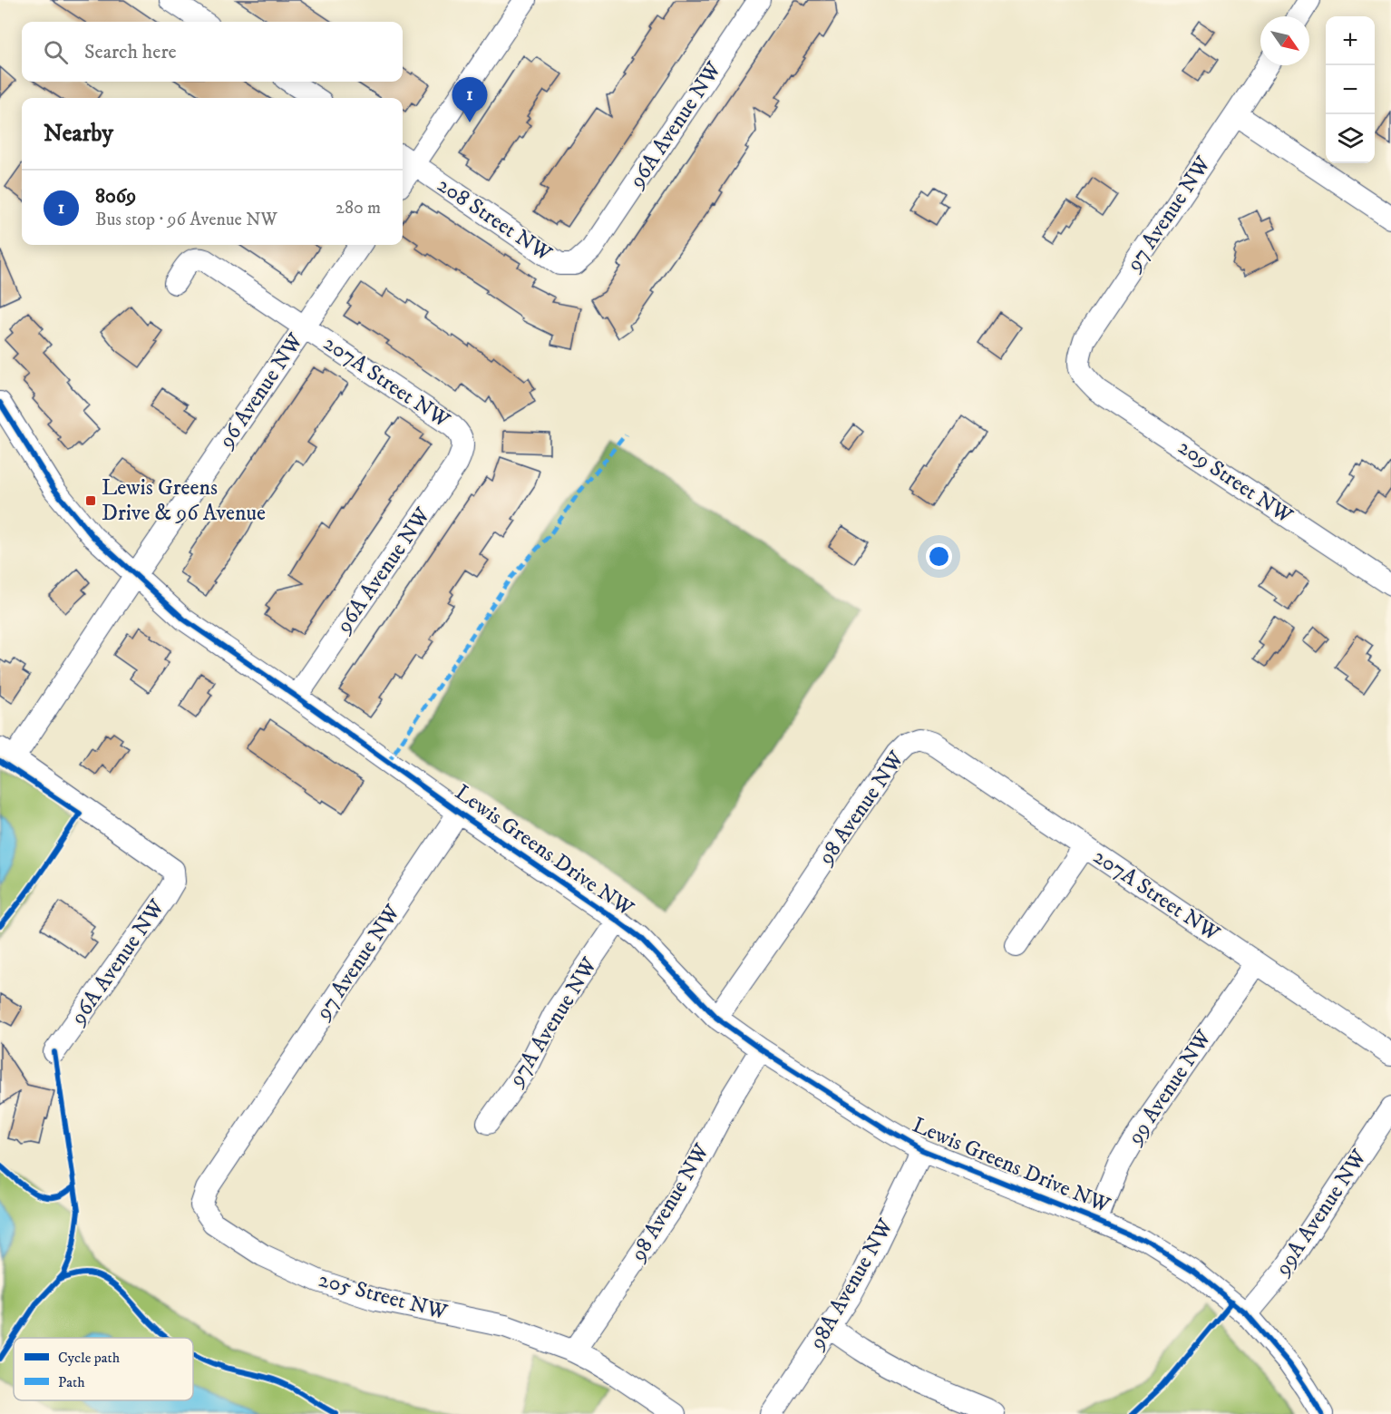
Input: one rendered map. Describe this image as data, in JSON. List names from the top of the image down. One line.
{"streets":{"street":["96A Avenue NW","97 Avenue NW","208 Street NW","207A Street NW","96 Avenue NW","209 Street NW","98 Avenue NW","Lewis Greens Drive NW","97A Avenue NW","99 Avenue NW","99A Avenue NW","98A Avenue NW","205 Street NW"]},"crossings":[["96A Avenue NW","208 Street NW"],["96A Avenue NW","207A Street NW"],["96A Avenue NW","96 Avenue NW"],["96A Avenue NW","Lewis Greens Drive NW"],["97 Avenue NW","209 Street NW"],["97 Avenue NW","Lewis Greens Drive NW"],["97 Avenue NW","205 Street NW"],["207A Street NW","96 Avenue NW"],["207A Street NW","98 Avenue NW"],["207A Street NW","99 Avenue NW"],["96 Avenue NW","Lewis Greens Drive NW"],["98 Avenue NW","Lewis Greens Drive NW"],["98 Avenue NW","205 Street NW"],["Lewis Greens Drive NW","97A Avenue NW"],["Lewis Greens Drive NW","99 Avenue NW"],["Lewis Greens Drive NW","99A Avenue NW"],["Lewis Greens Drive NW","98A Avenue NW"]],"places":{"transit":["Lewis Greens Drive & 96 Avenue"]},"legend":["Cycle path","Path"],"north":"bottom right","page":{"map_buttons":["+","−"],"search":"Search here","pins":"1","heading":"Nearby","list":[{"mark":"1","name":"8069","note":"Bus stop · 96 Avenue NW","value":"280 m"}]}}
